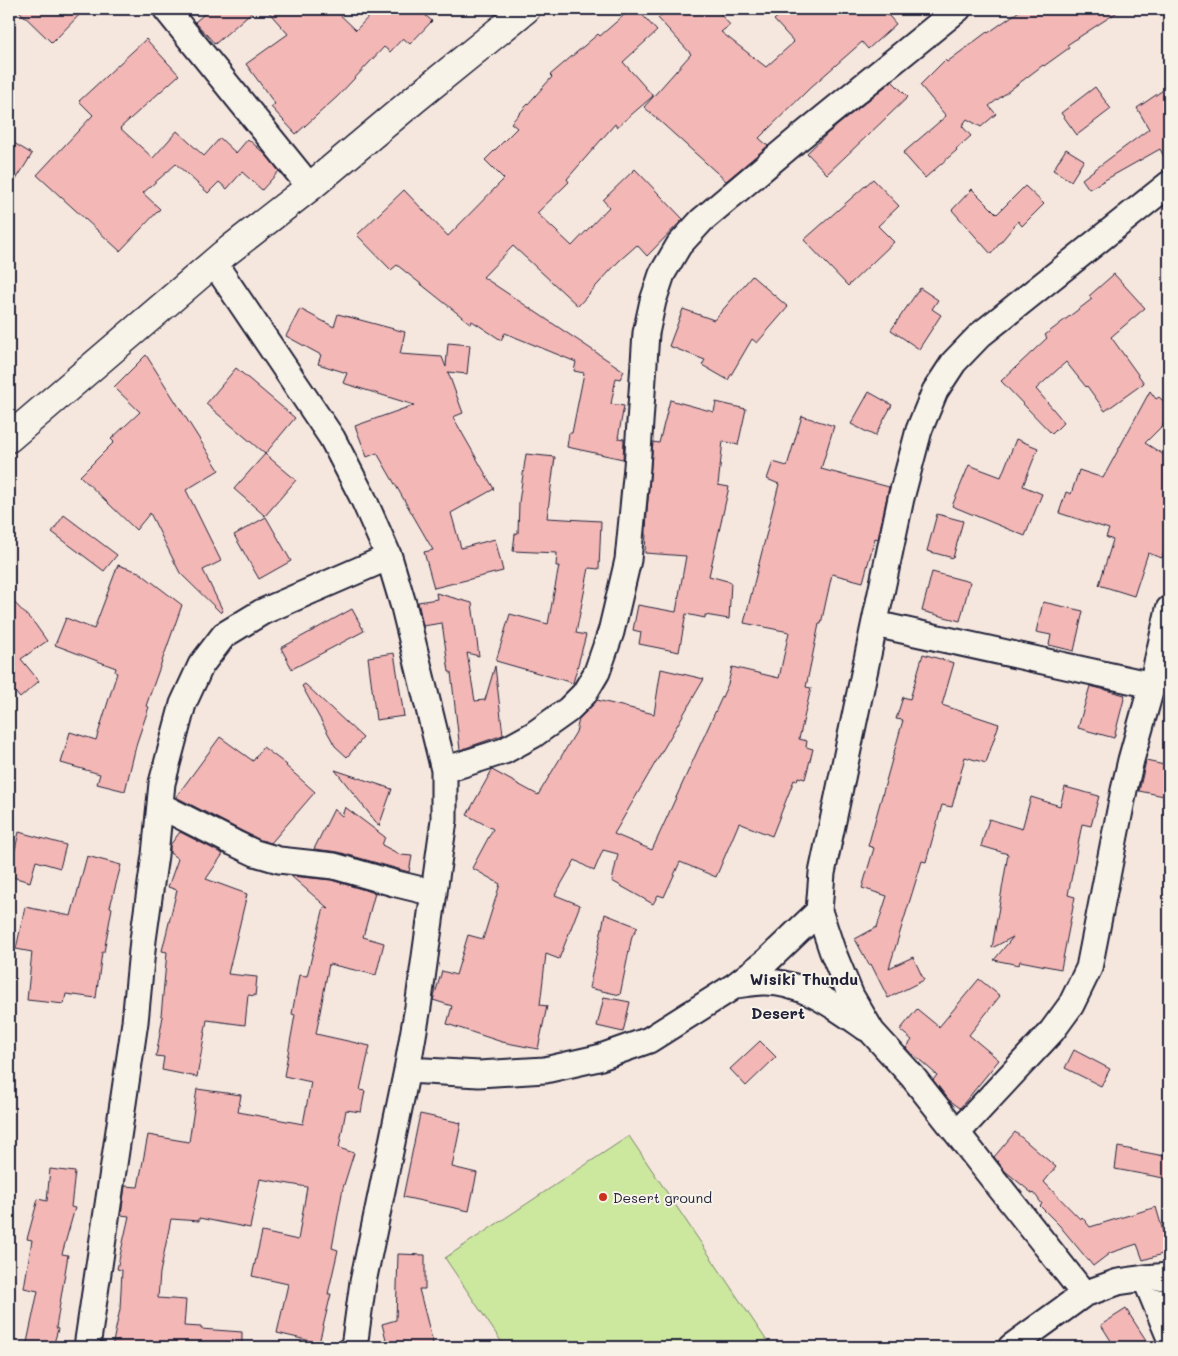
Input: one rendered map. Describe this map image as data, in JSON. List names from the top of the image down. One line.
{"districts":["Wisiki Thundu","Desert"],"places":["Desert ground"]}
